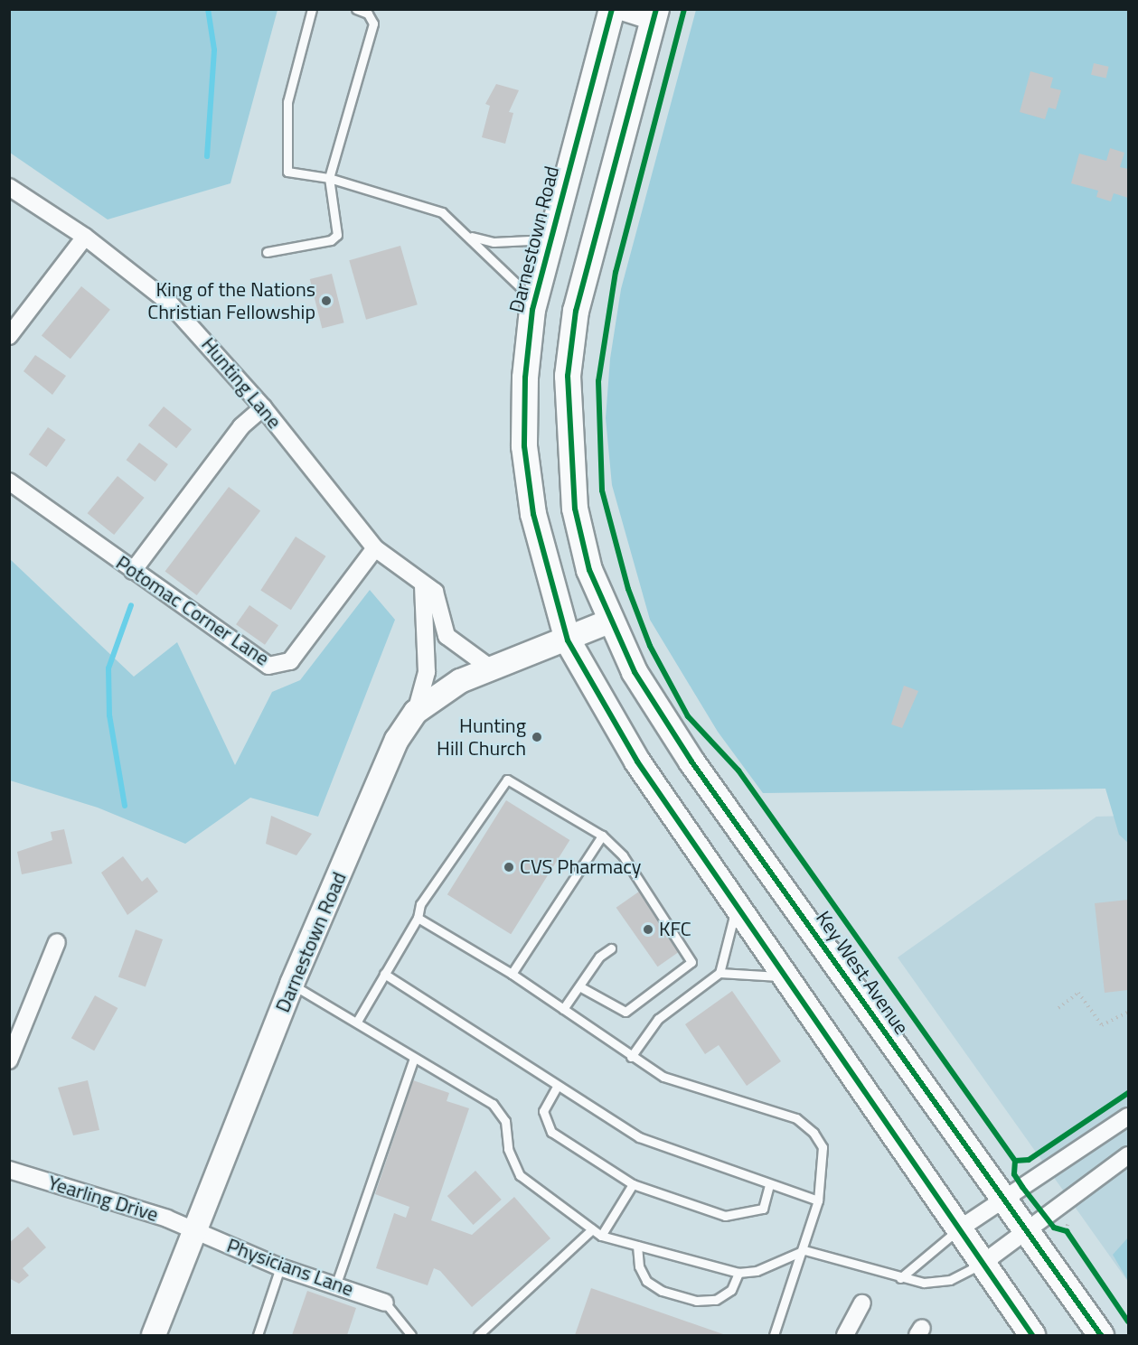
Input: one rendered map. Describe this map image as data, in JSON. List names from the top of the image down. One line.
{"streets":{"main road":["Darnestown Road","Key West Avenue"],"street":["Hunting Lane","Potomac Corner Lane","Yearling Drive","Physicians Lane"]},"crossings":[["Darnestown Road","Hunting Lane"],["Darnestown Road","Key West Avenue"],["Darnestown Road","Yearling Drive"],["Darnestown Road","Physicians Lane"],["Hunting Lane","Potomac Corner Lane"],["Yearling Drive","Physicians Lane"]],"places":["King of the Nations Christian Fellowship","Hunting Hill Church","CVS Pharmacy","KFC"]}
